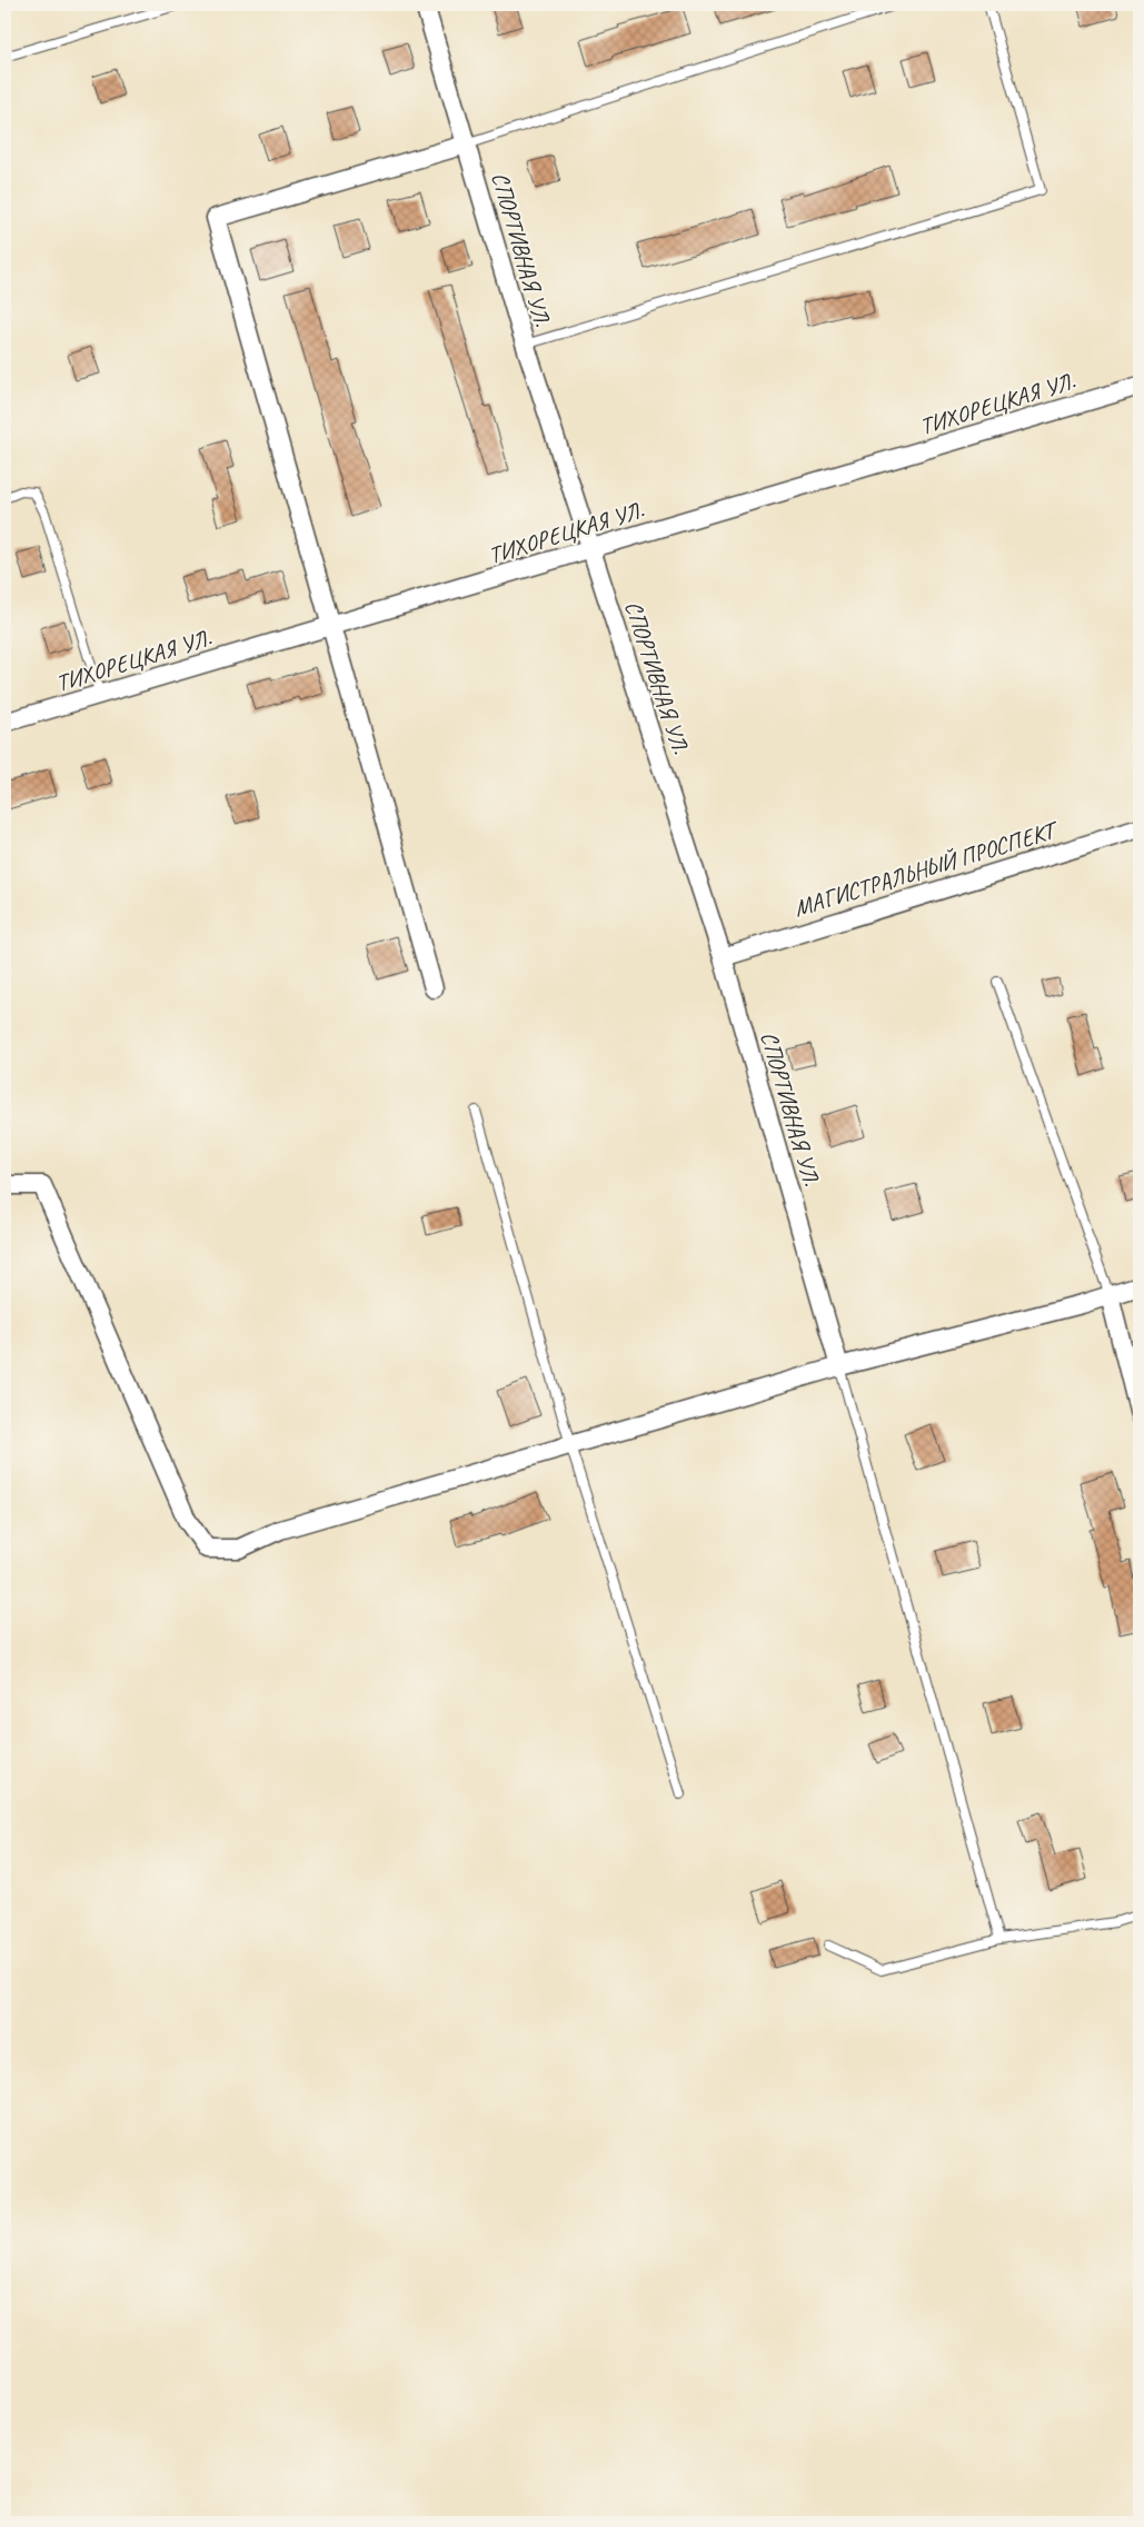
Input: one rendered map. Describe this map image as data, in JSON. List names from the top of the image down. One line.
{"streets":{"street":["СПОРТИВНАЯ УЛ.","ТИХОРЕЦКАЯ УЛ.","МАГИСТРАЛЬНЫЙ ПРОСПЕКТ"]},"crossings":[["СПОРТИВНАЯ УЛ.","ТИХОРЕЦКАЯ УЛ."],["СПОРТИВНАЯ УЛ.","МАГИСТРАЛЬНЫЙ ПРОСПЕКТ"]]}
